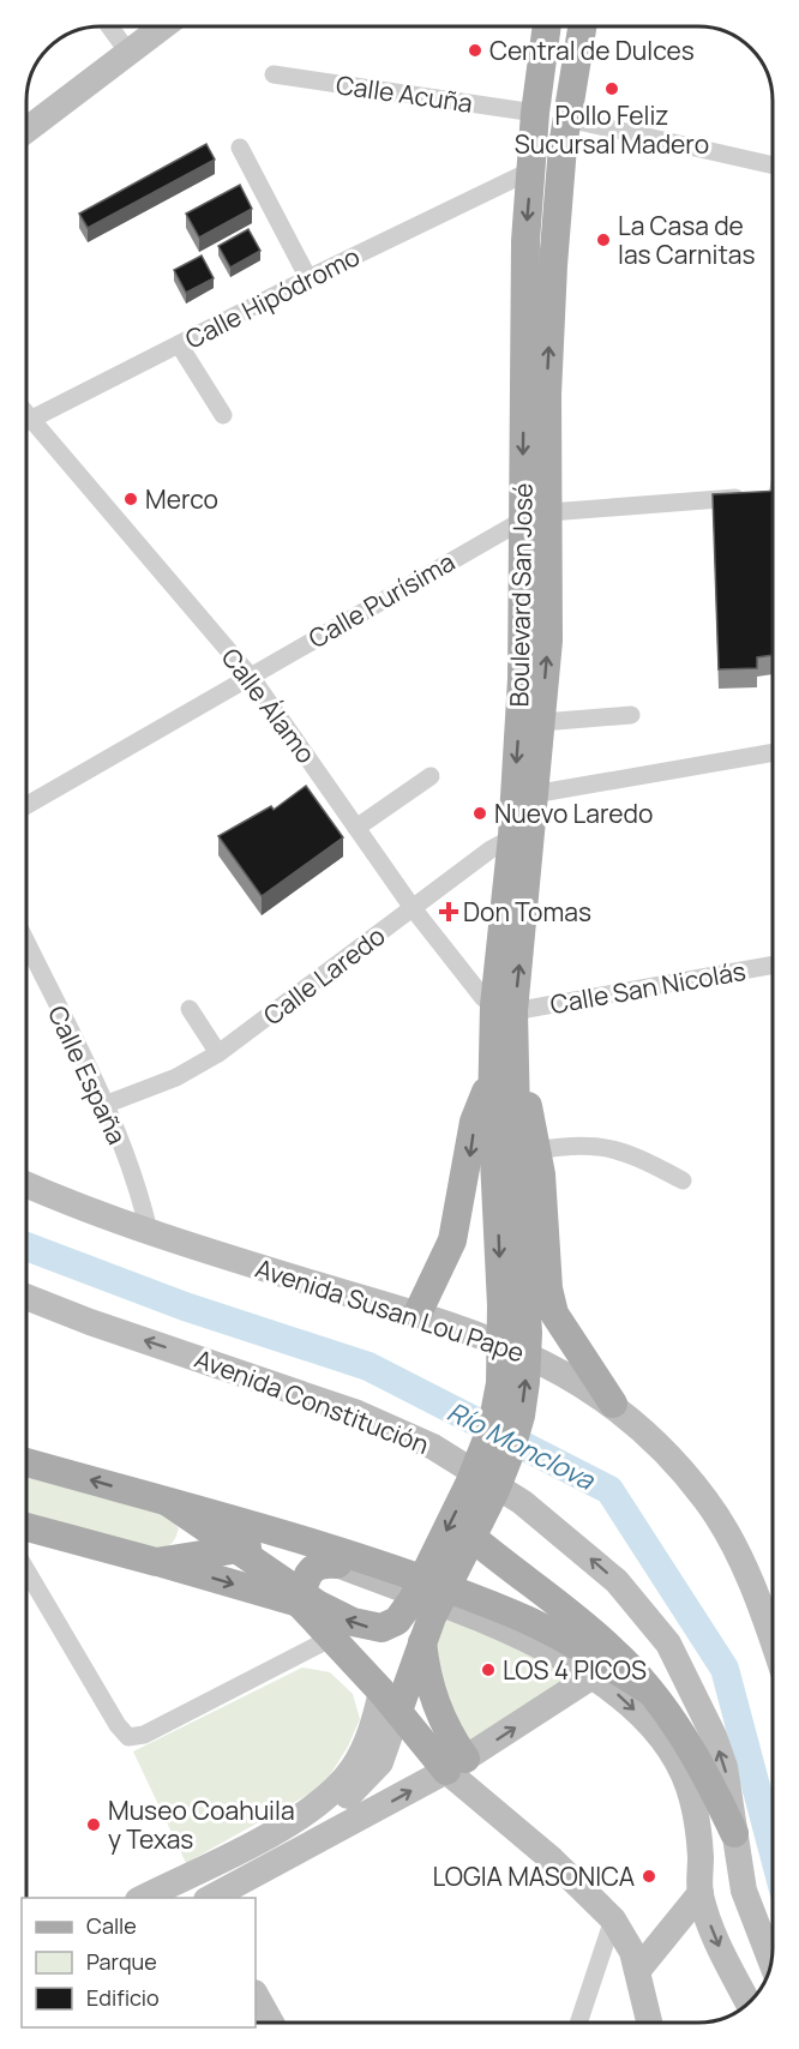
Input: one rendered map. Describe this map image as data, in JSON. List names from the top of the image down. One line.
{"streets":{"main road":["Boulevard San José"],"street":["Calle Acuña","Calle Hipódromo","Calle Purísima","Calle Álamo","Calle Laredo","Calle San Nicolás","Calle España","Avenida Susan Lou Pape","Avenida Constitución"]},"crossings":[["Calle Acuña","Boulevard San José"],["Calle Hipódromo","Boulevard San José"],["Boulevard San José","Calle Purísima"],["Boulevard San José","Calle Álamo"],["Boulevard San José","Calle Laredo"],["Boulevard San José","Calle San Nicolás"],["Calle Purísima","Calle Álamo"],["Calle Álamo","Calle Laredo"],["Calle Álamo","Calle San Nicolás"],["Calle Laredo","Calle España"],["Calle España","Avenida Susan Lou Pape"]],"water":["Río Monclova"],"places":{"other":["Central de Dulces","Pollo Feliz Sucursal Madero","La Casa de las Carnitas","Merco","Nuevo Laredo","LOS 4 PICOS","Museo Coahuila y Texas","LOGIA MASONICA"],"health":["Don Tomas"]},"legend":["Calle","Parque","Edificio"]}
